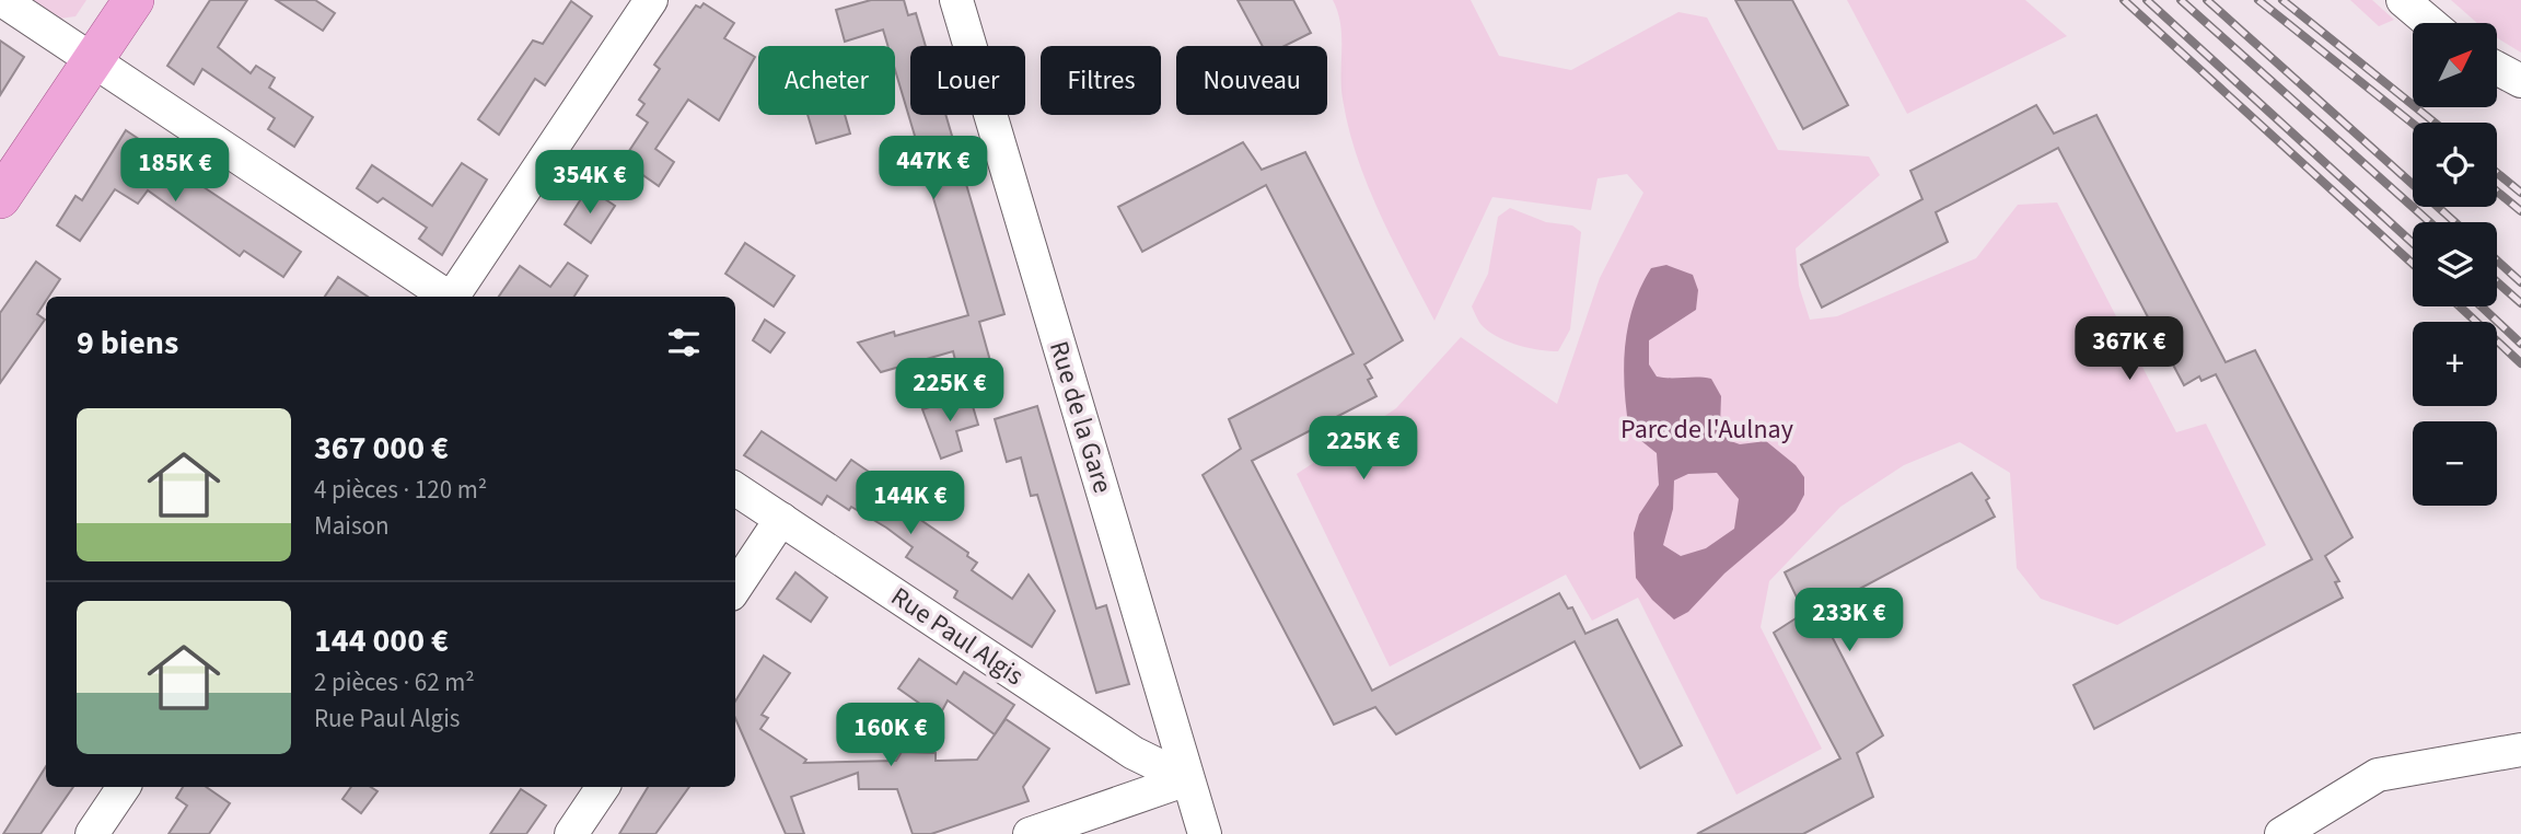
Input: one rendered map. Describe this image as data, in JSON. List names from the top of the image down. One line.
{"streets":{"street":["Rue de la Gare","Rue Paul Algis"]},"crossings":[["Rue de la Gare","Rue Paul Algis"]],"parks":["Parc de l'Aulnay"],"north":"top right","page":{"map_buttons":["+","−"],"chip":["Acheter","Louer","Filtres","Nouveau"],"price":["447K €","185K €","354K €","367K €","225K €","225K €","144K €","233K €","160K €"],"heading":"9 biens","list":[{"name":"367 000 €","note":"4 pièces · 120 m² · Maison"},{"name":"144 000 €","note":"2 pièces · 62 m² · Rue Paul Algis"}]}}
